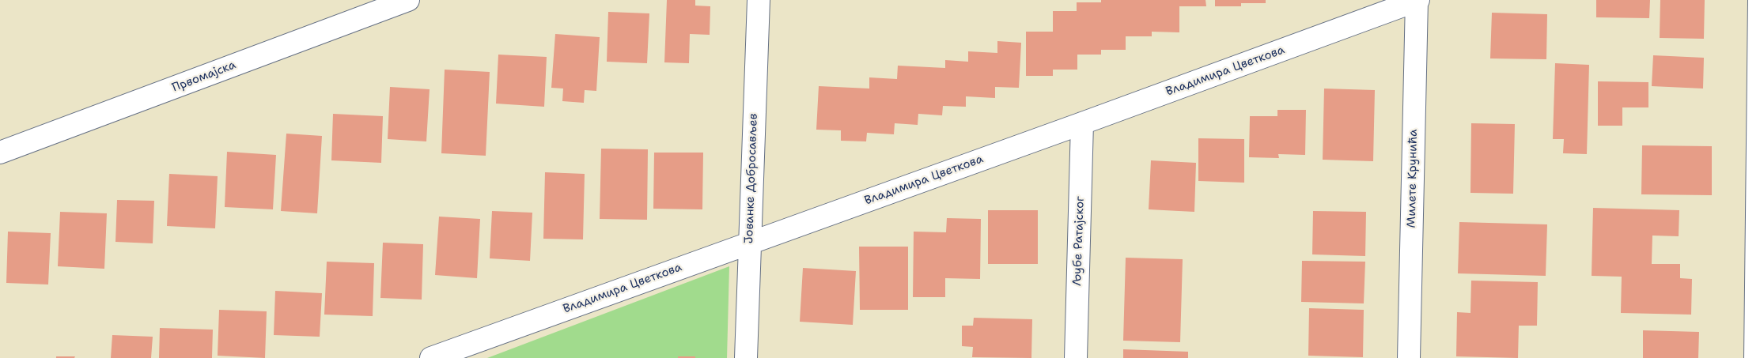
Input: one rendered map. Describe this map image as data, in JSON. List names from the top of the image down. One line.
{"streets":{"street":["Владимира Цветкова","Првомајска","Јованке Добросављев","Милете Крунића","Љубе Ратајског"]},"crossings":[["Владимира Цветкова","Јованке Добросављев"],["Владимира Цветкова","Милете Крунића"],["Владимира Цветкова","Љубе Ратајског"]]}
